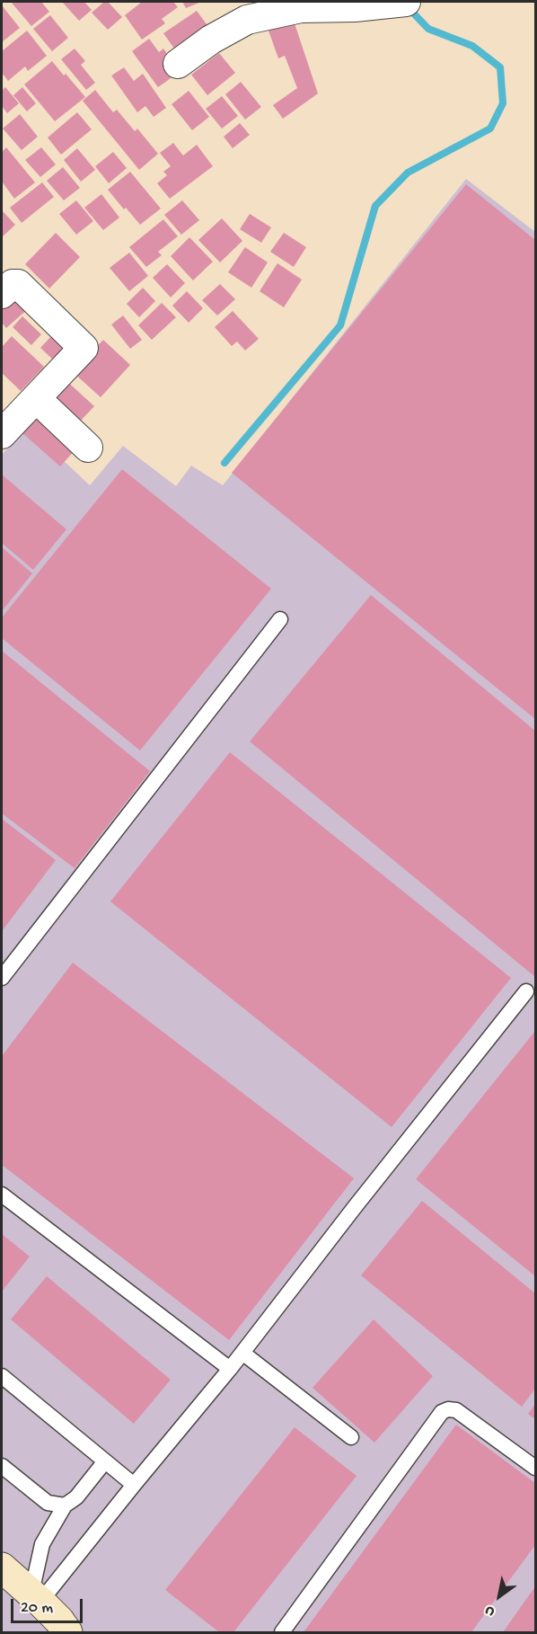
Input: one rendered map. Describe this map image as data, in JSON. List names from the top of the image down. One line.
{"scale_bar":"20 m","north":"bottom left"}
